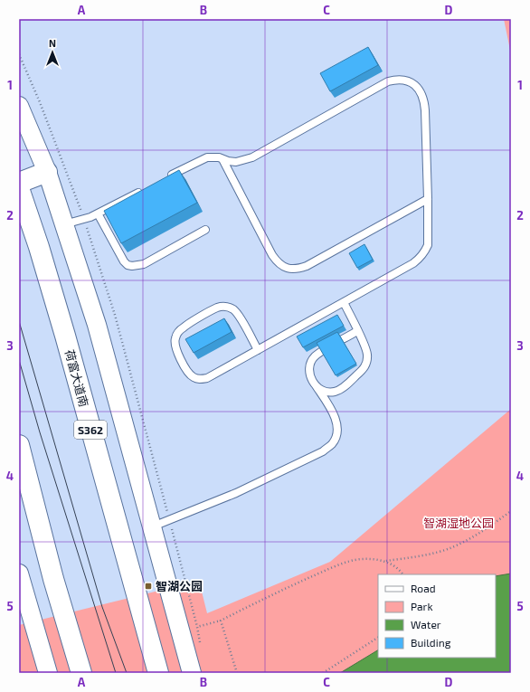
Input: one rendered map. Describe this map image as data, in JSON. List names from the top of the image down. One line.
{"streets":{"main road":["荷富大道南","S362"]},"parks":["智湖湿地公园"],"places":{"transit":["智湖公园"]},"legend":["Road","Park","Water","Building"],"north":"top","grid":{"columns":["A","B","C","D"],"rows":["1","2","3","4","5"]}}
